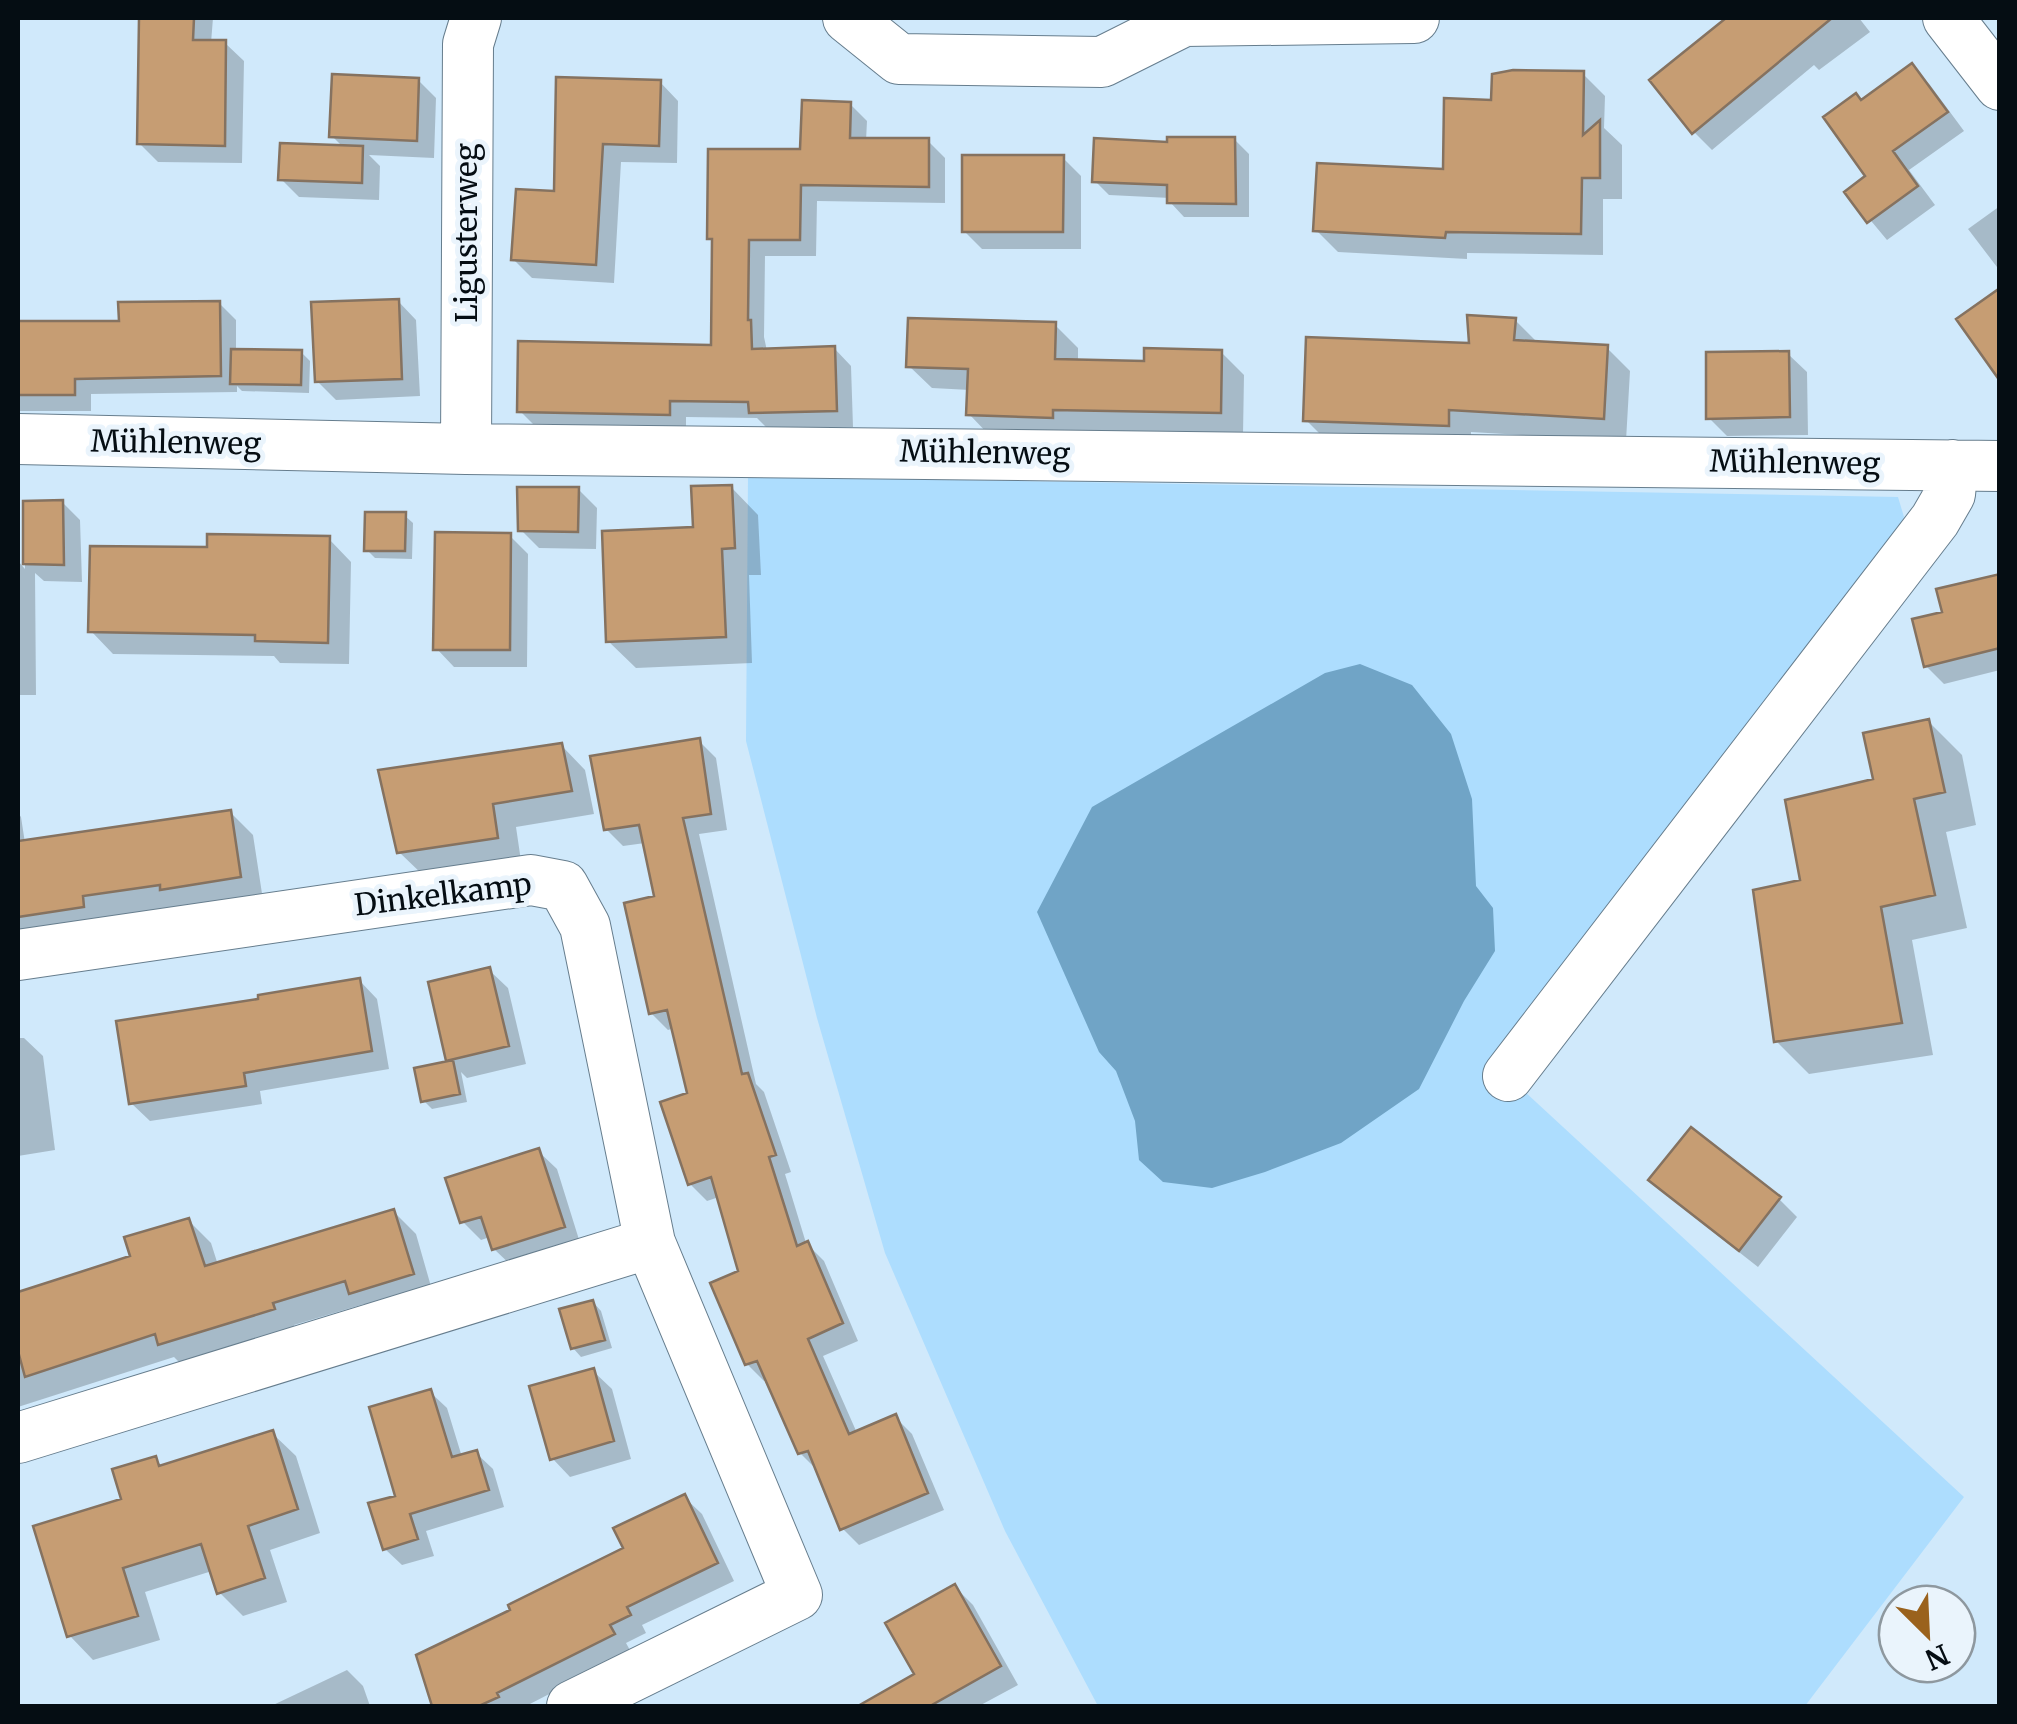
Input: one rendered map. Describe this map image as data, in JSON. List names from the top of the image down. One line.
{"streets":{"street":["Ligusterweg","Mühlenweg","Dinkelkamp"]},"crossings":[["Ligusterweg","Mühlenweg"]],"north":"bottom right"}
